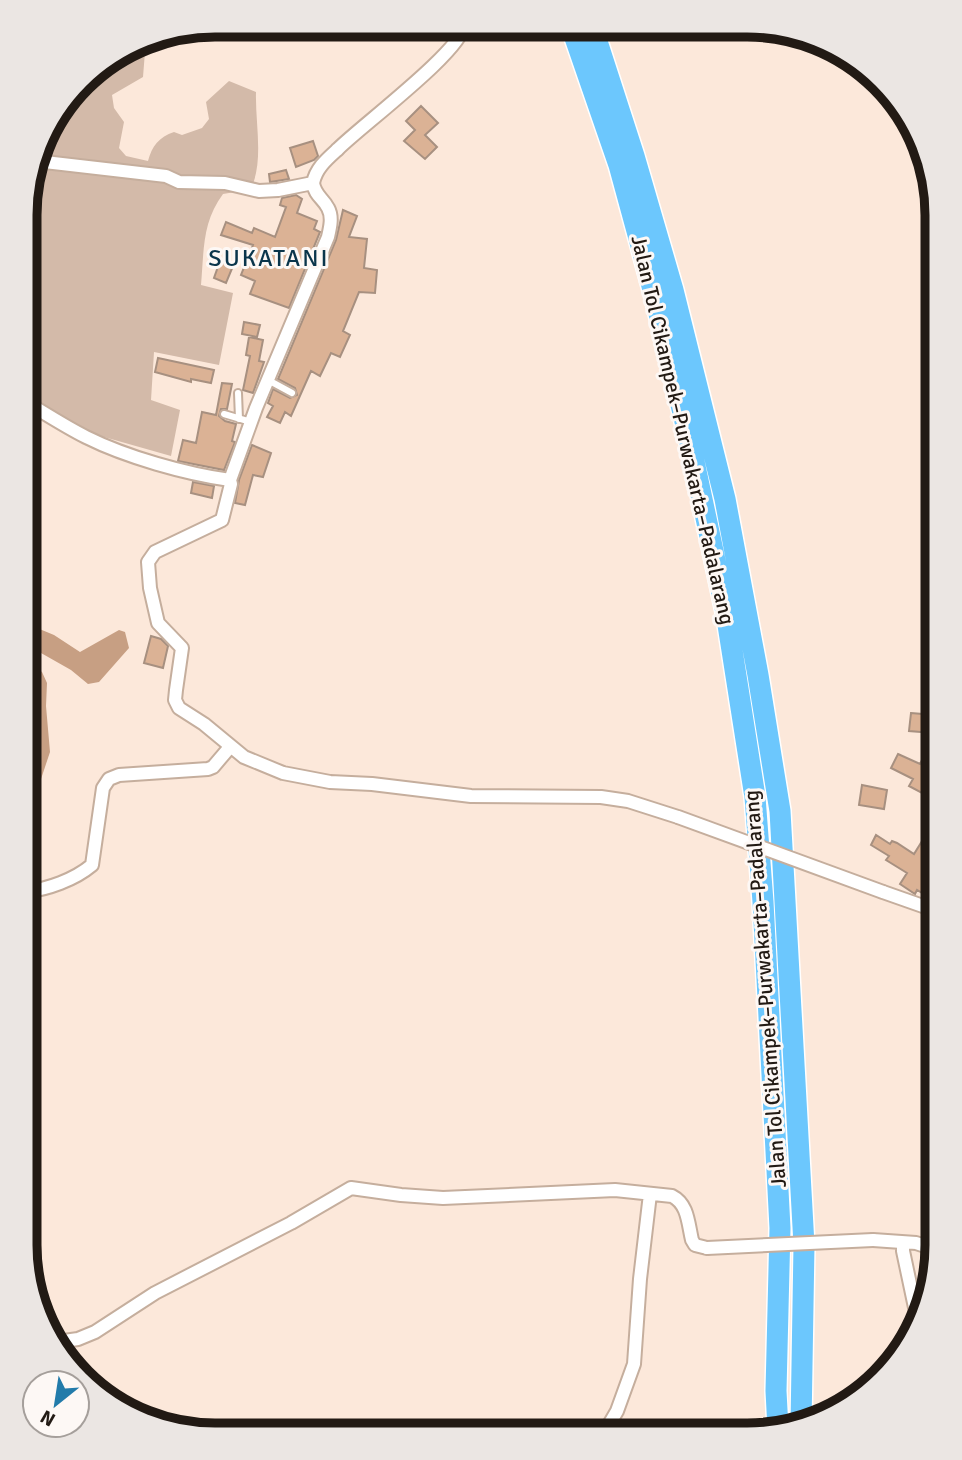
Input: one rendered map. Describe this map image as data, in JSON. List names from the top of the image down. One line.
{"streets":{"highway":["Jalan Tol Cikampek–Purwakarta–Padalarang"]},"districts":["SUKATANI"],"north":"bottom left"}
